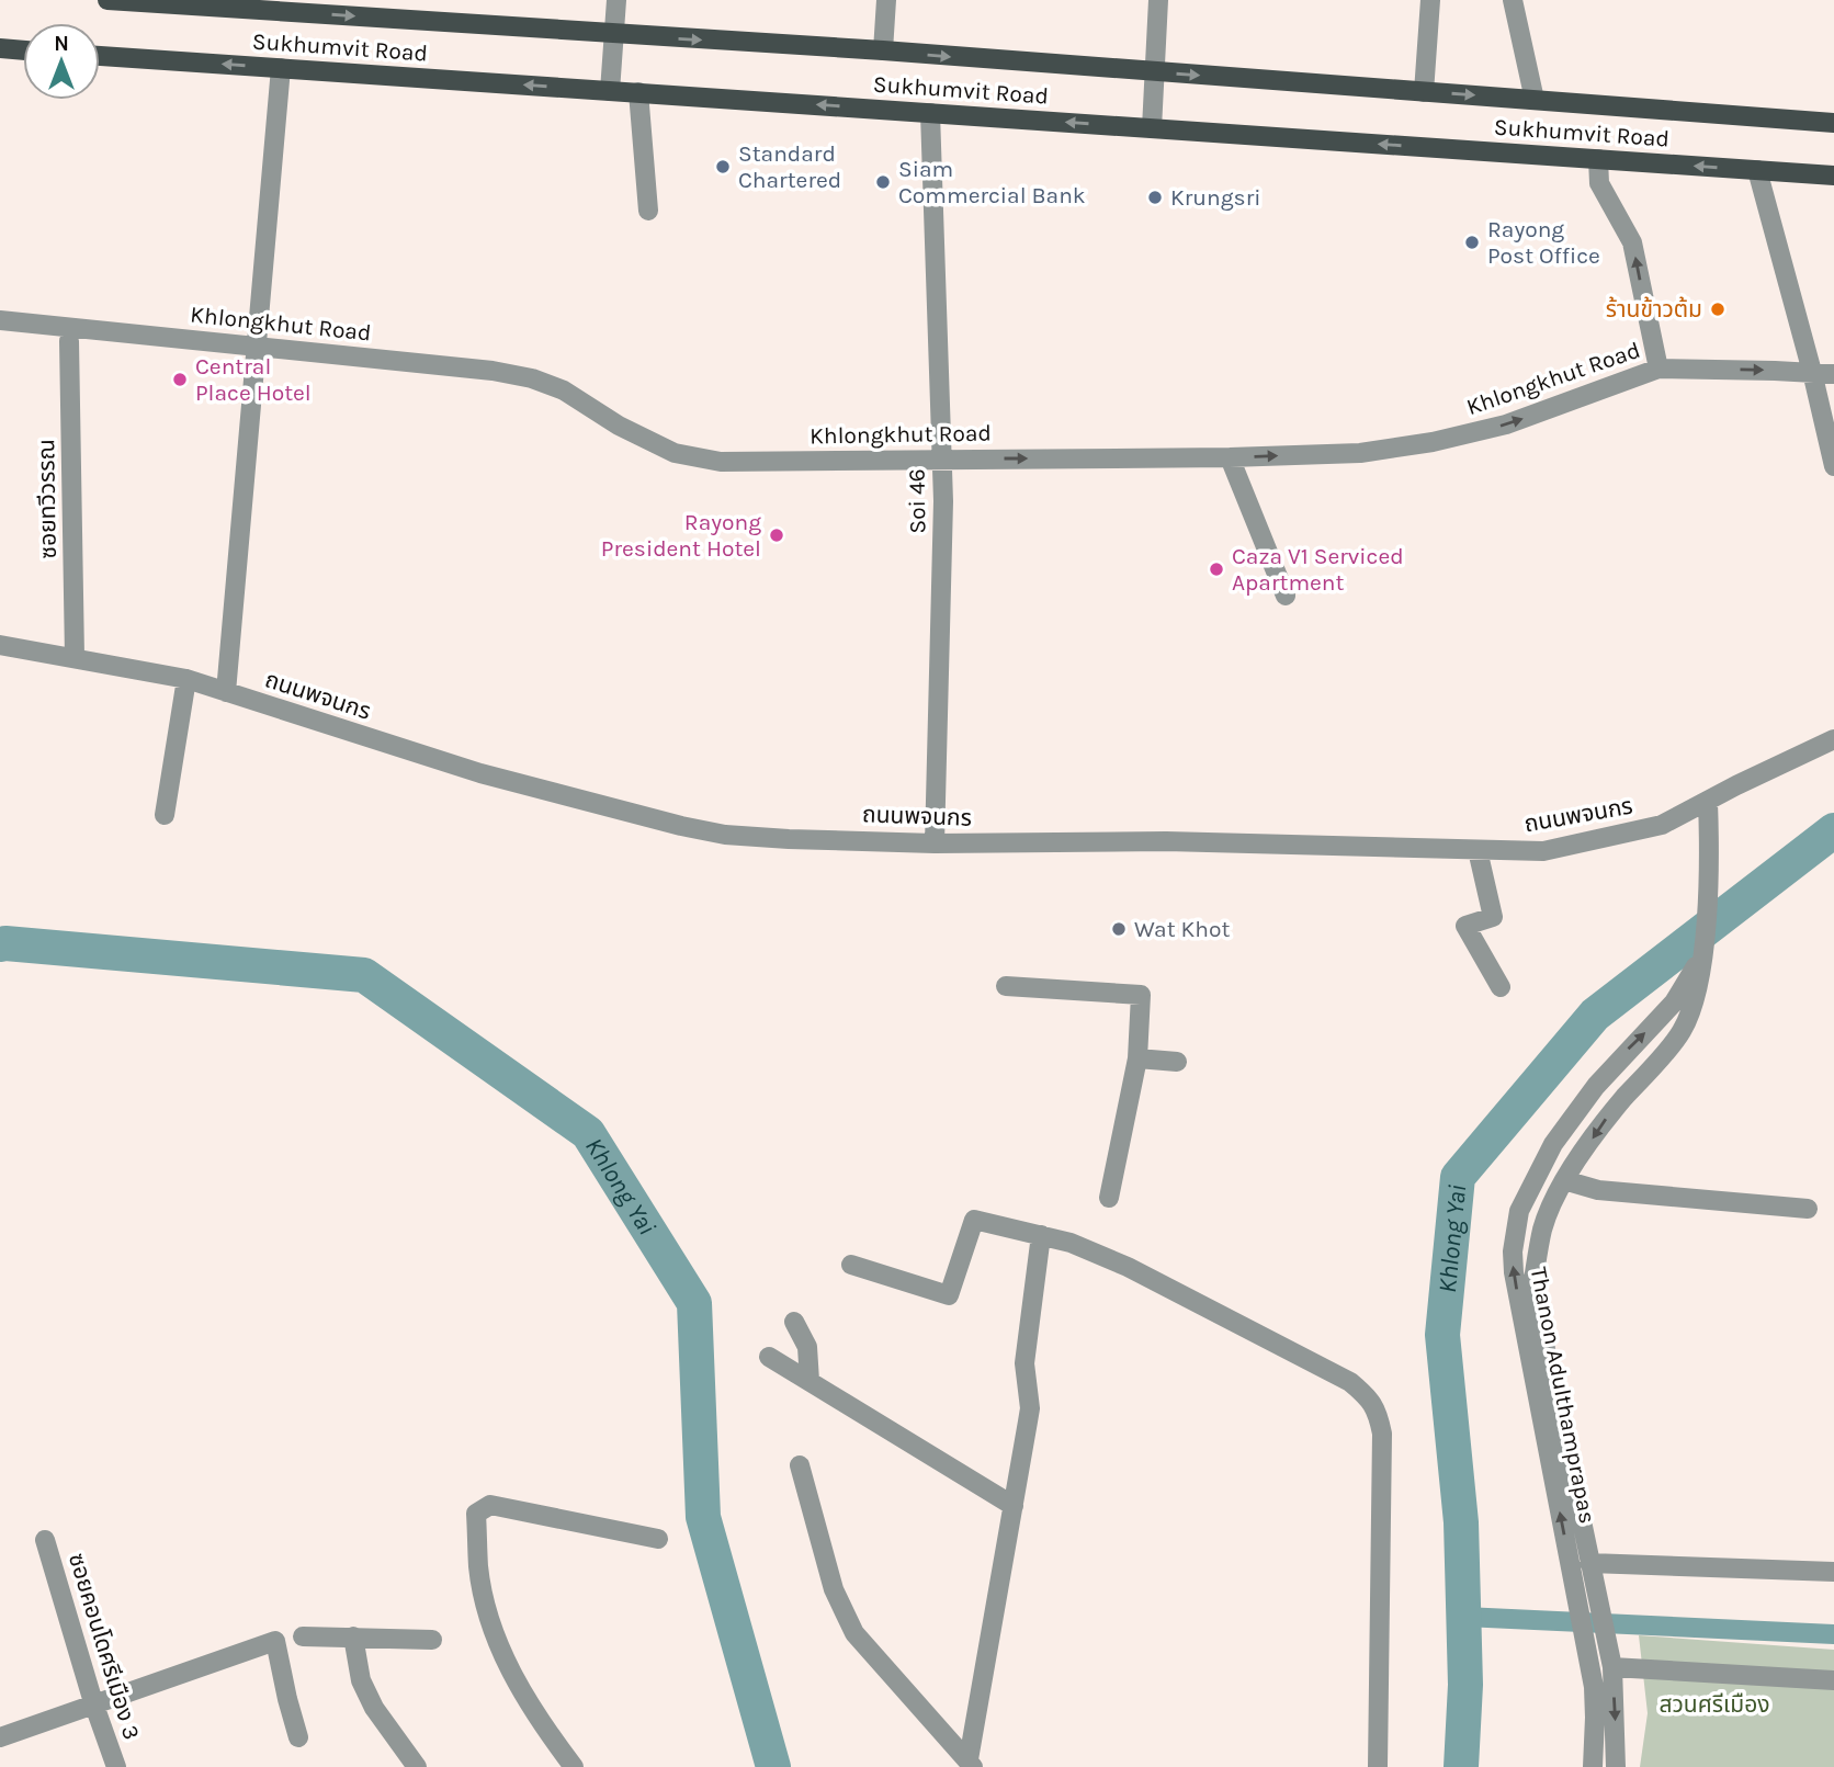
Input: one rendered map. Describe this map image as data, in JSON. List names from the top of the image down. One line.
{"streets":{"main road":["Sukhumvit Road"],"street":["Khlongkhut Road","ซอยทวีวรรณ","Soi 46","ถนนพจนกร","Thanon Adulthamprapas","ซอยคอนโดศรีเมือง 3"]},"crossings":[["Sukhumvit Road","Soi 46"],["Khlongkhut Road","Soi 46"],["ซอยทวีวรรณ","ถนนพจนกร"],["Soi 46","ถนนพจนกร"],["ถนนพจนกร","Thanon Adulthamprapas"]],"one_way":["Khlongkhut Road"],"water":["Khlong Yai"],"parks":["สวนศรีเมือง"],"places":["Standard Chartered","Siam Commercial Bank","Krungsri","Rayong Post Office","ร้านข้าวต้ม","Central Place Hotel","Rayong President Hotel","Caza V1 Serviced Apartment","Wat Khot"],"north":"top"}
